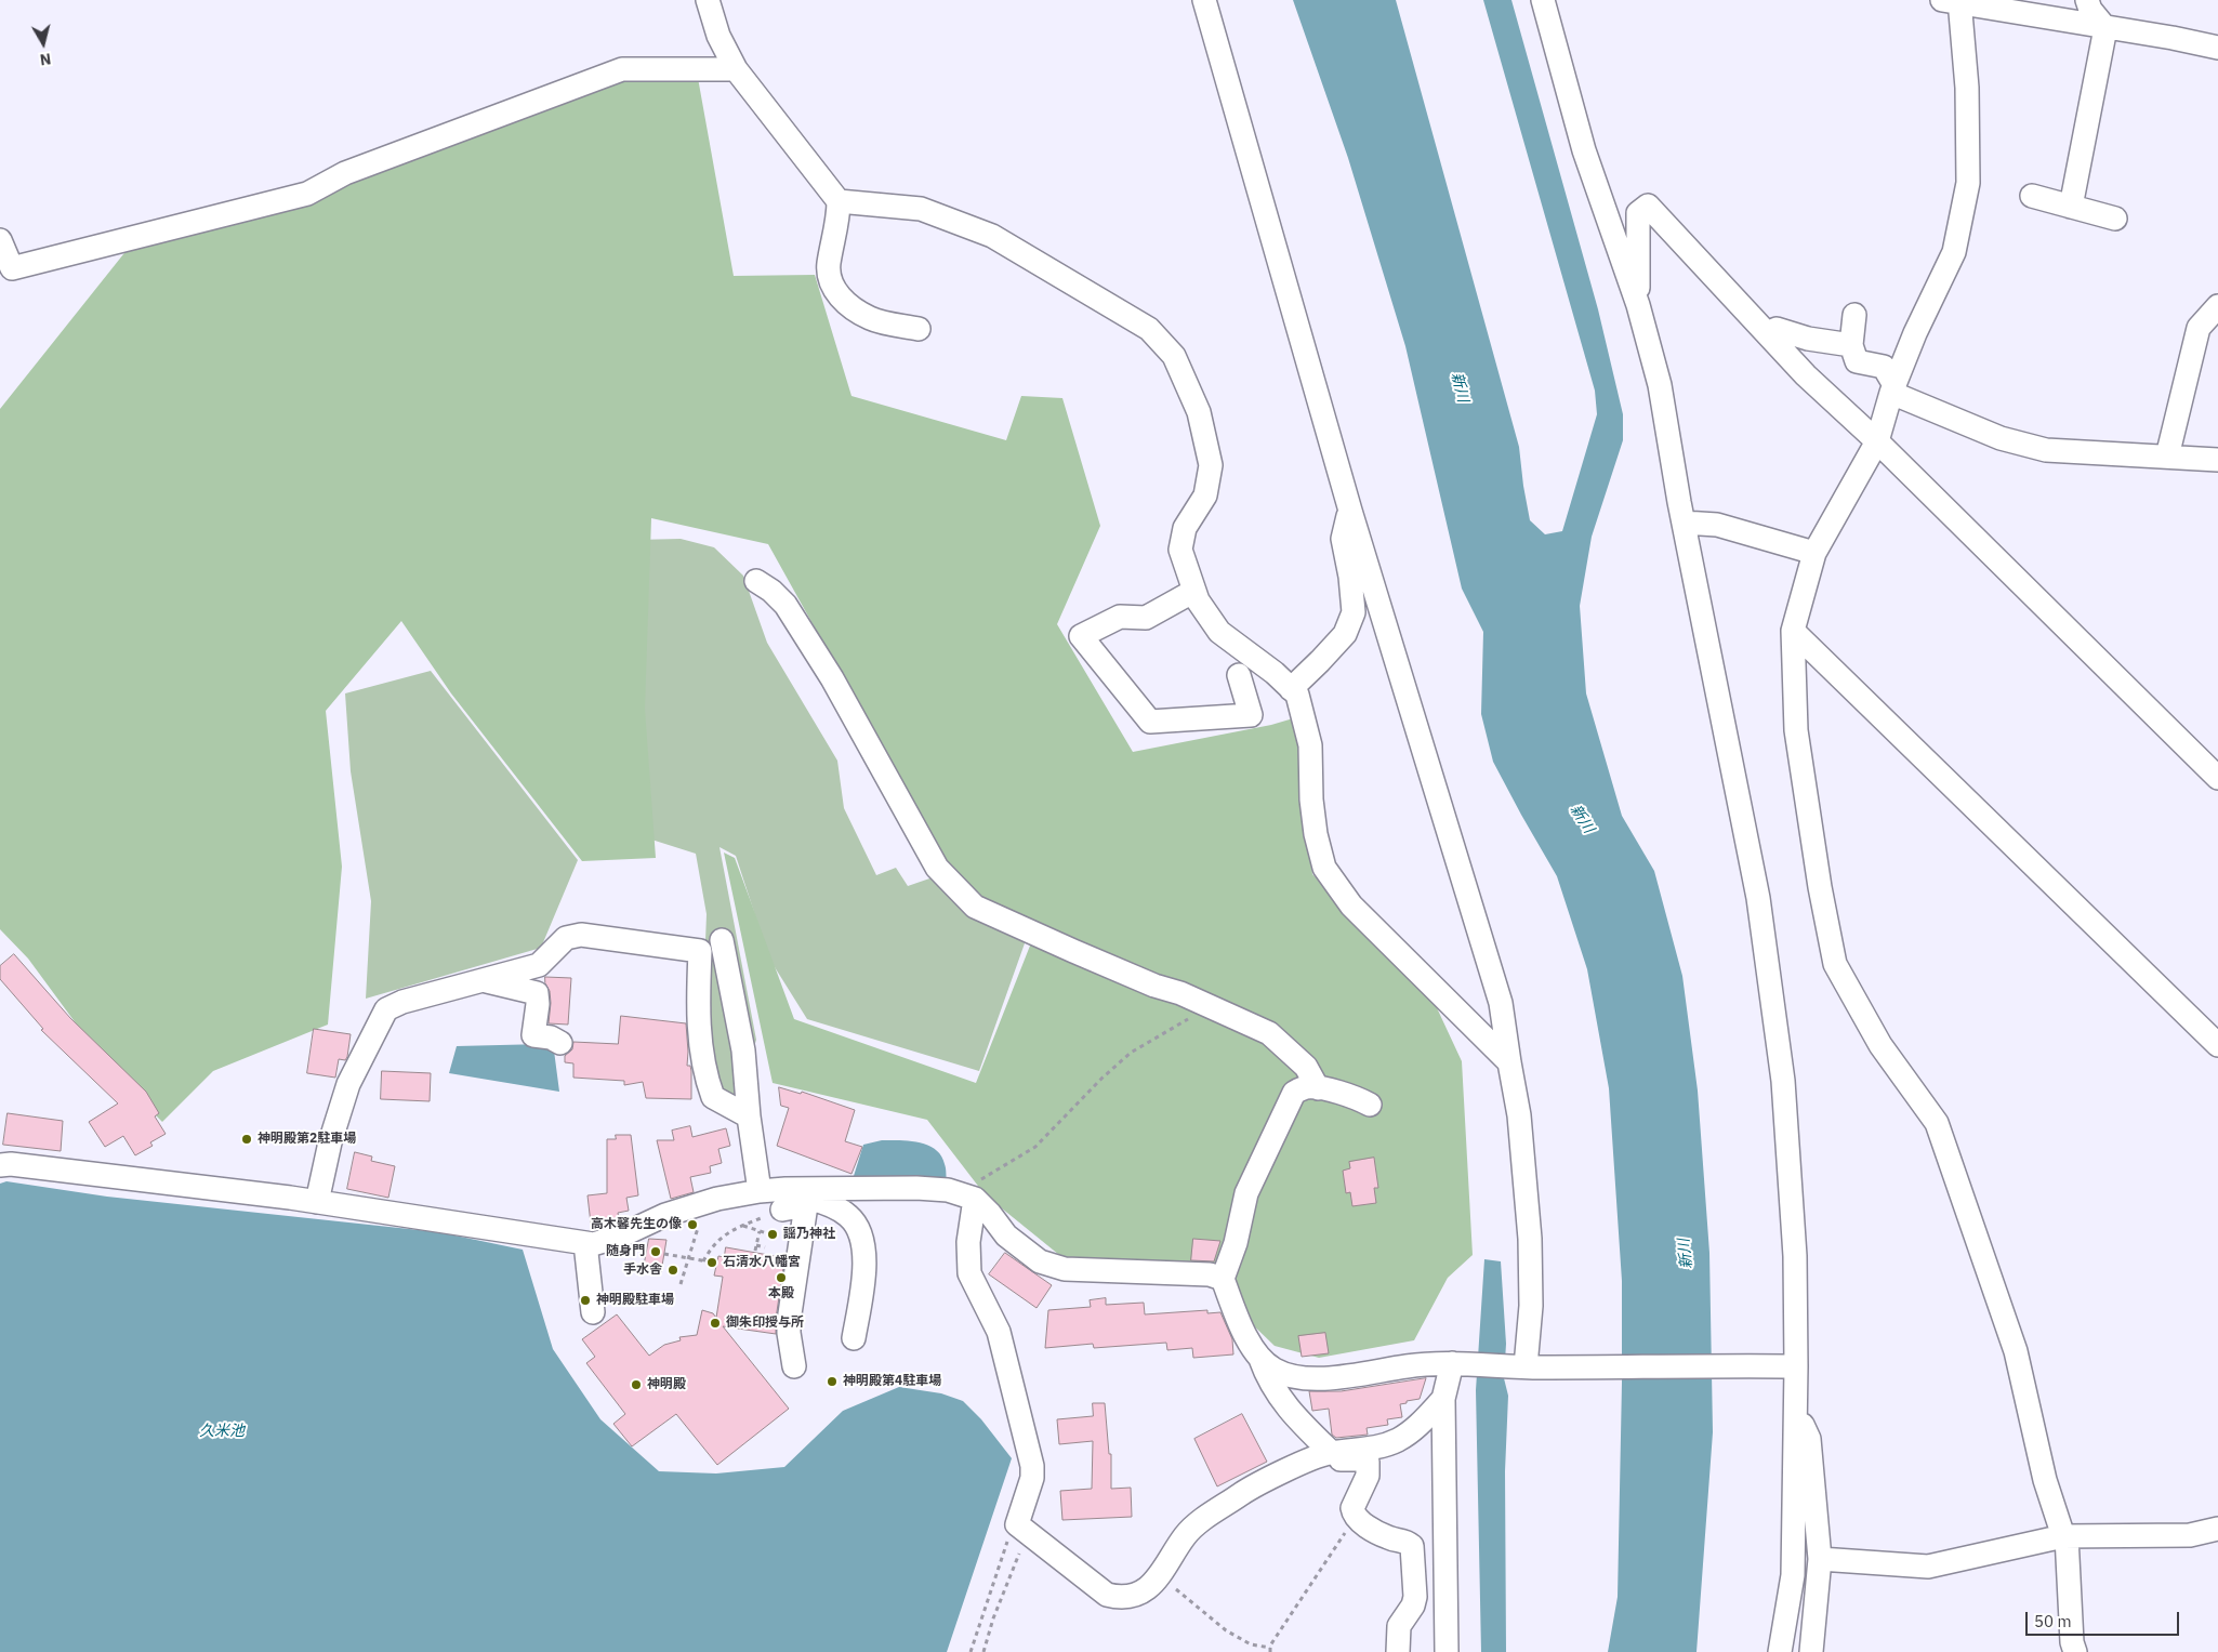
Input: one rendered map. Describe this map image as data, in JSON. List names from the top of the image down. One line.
{"water":["新川","久米池"],"places":["神明殿第2駐車場","高木馨先生の像","謡乃神社","随身門","石清水八幡宮","手水舎","本殿","神明殿駐車場","御朱印授与所","神明殿第4駐車場","神明殿"],"scale_bar":"50 m","north":"bottom"}
